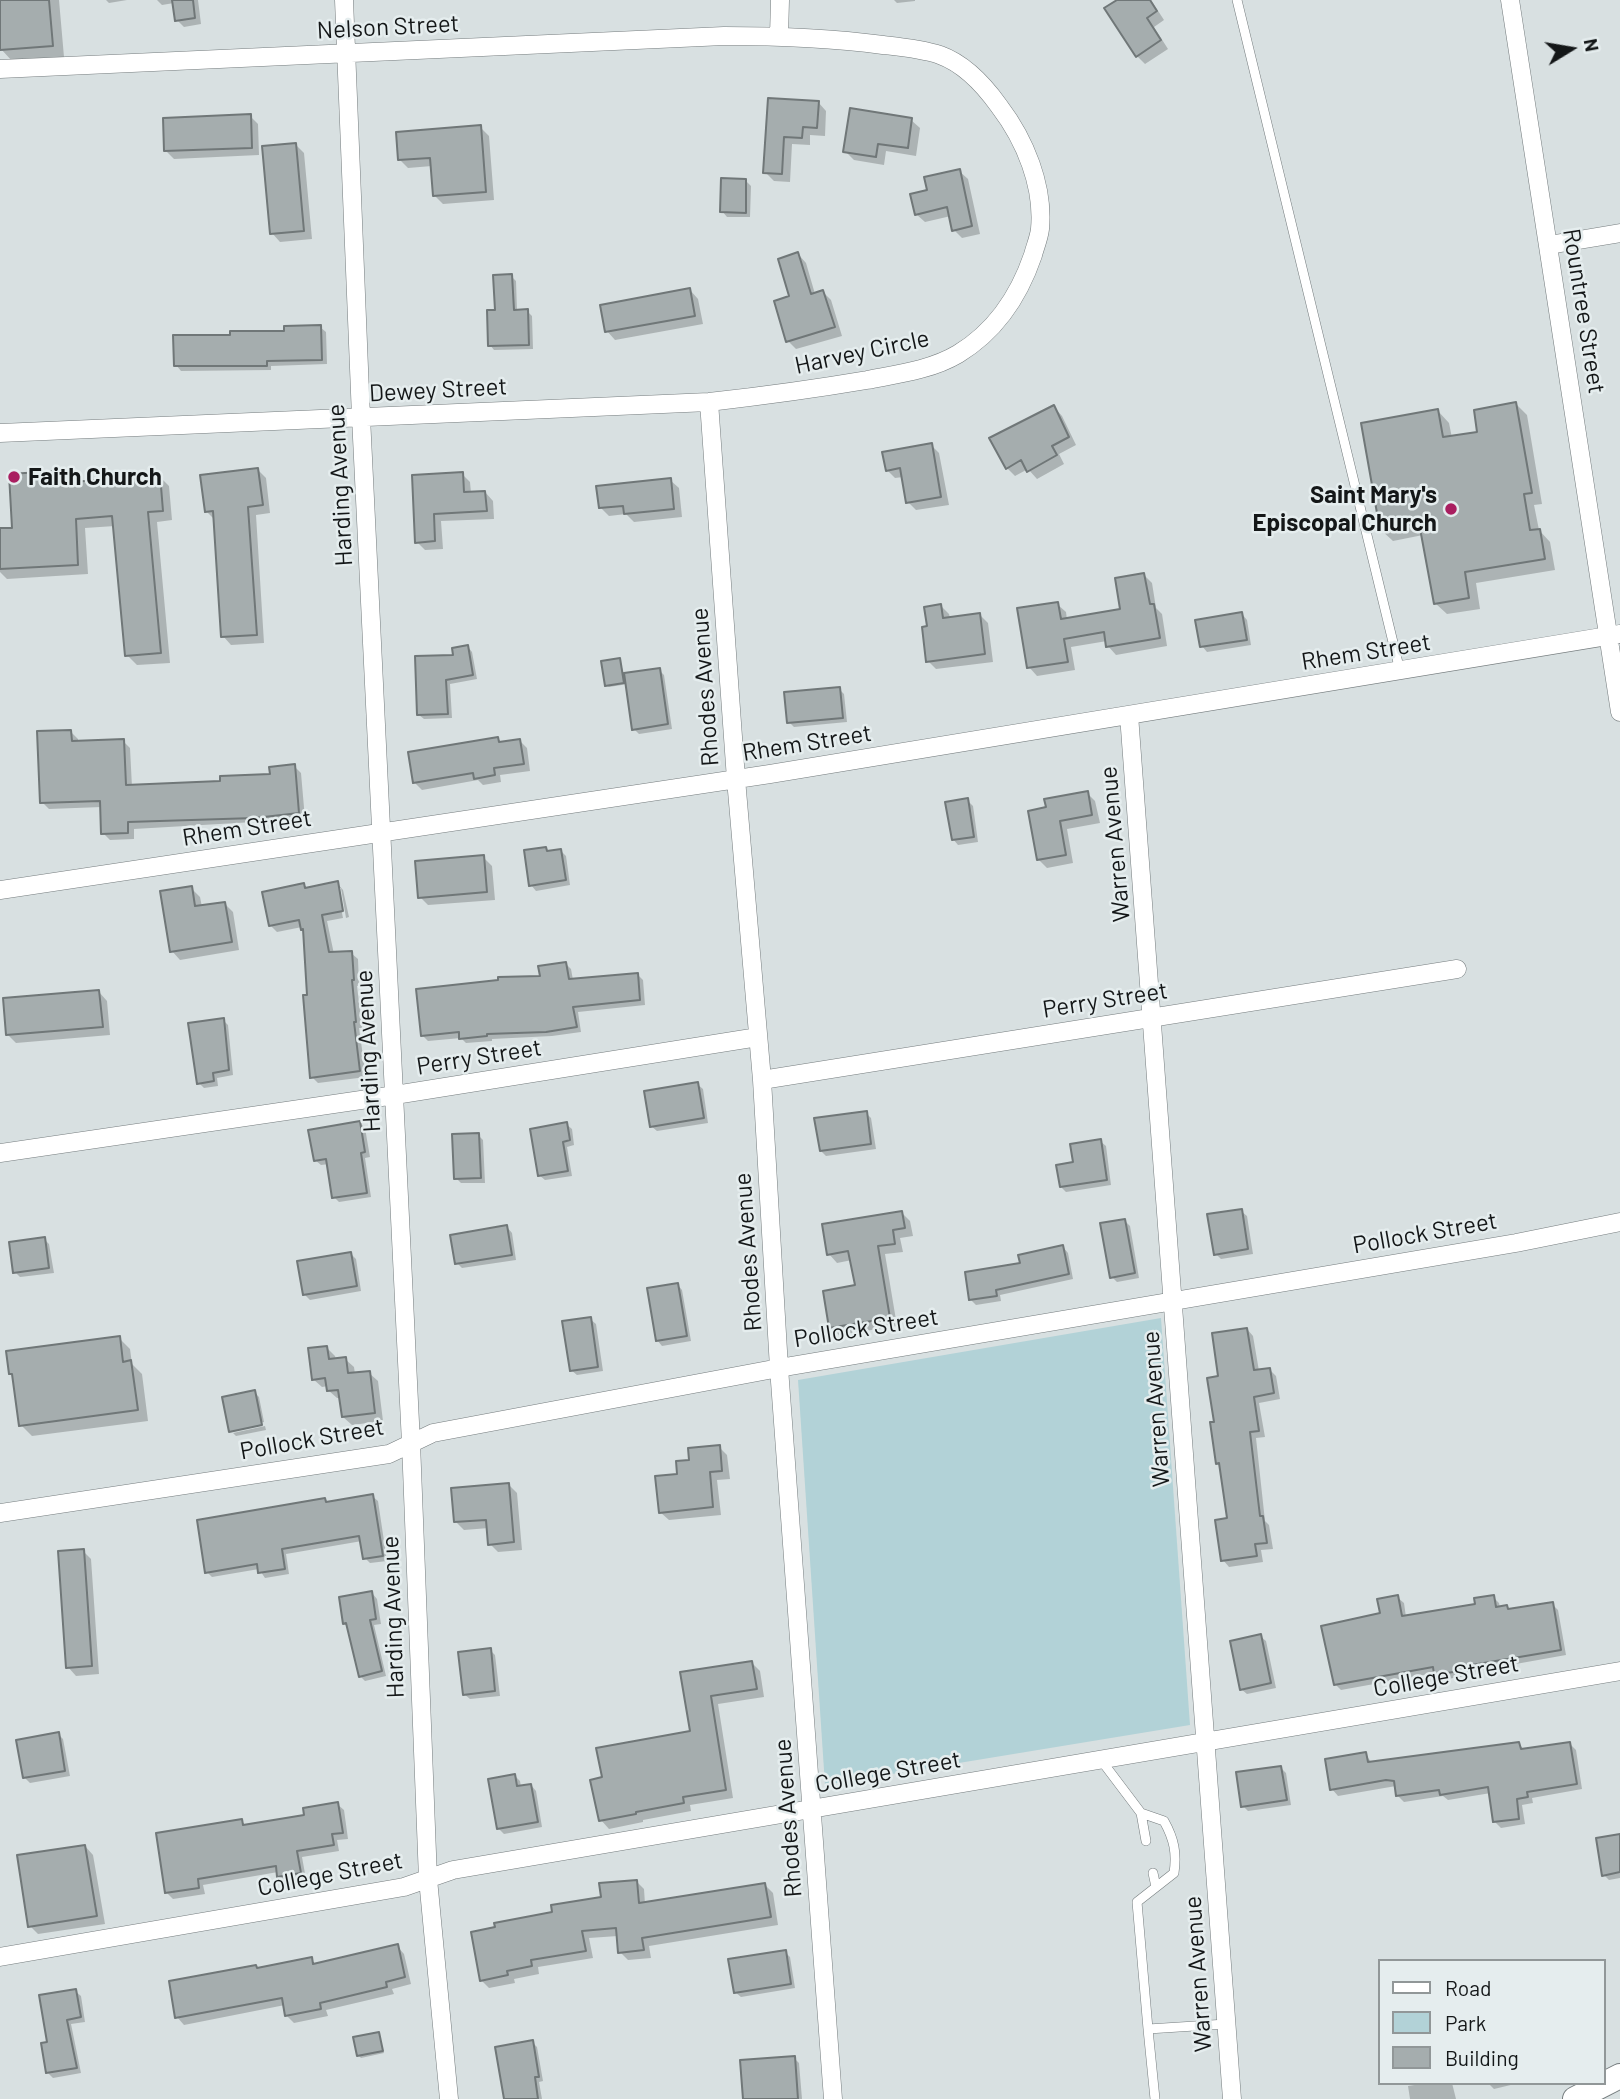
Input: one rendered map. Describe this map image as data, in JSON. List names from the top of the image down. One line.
{"streets":{"street":["Nelson Street","Rountree Street","Harvey Circle","Dewey Street","Harding Avenue","Rhem Street","Rhodes Avenue","Warren Avenue","Perry Street","Pollock Street","College Street"]},"crossings":[["Nelson Street","Harvey Circle"],["Nelson Street","Harding Avenue"],["Rountree Street","Rhem Street"],["Harvey Circle","Dewey Street"],["Harvey Circle","Rhodes Avenue"],["Dewey Street","Harding Avenue"],["Dewey Street","Rhodes Avenue"],["Harding Avenue","Rhem Street"],["Harding Avenue","Perry Street"],["Harding Avenue","Pollock Street"],["Harding Avenue","College Street"],["Rhem Street","Rhodes Avenue"],["Rhem Street","Warren Avenue"],["Rhodes Avenue","Perry Street"],["Rhodes Avenue","Pollock Street"],["Rhodes Avenue","College Street"],["Warren Avenue","Perry Street"],["Warren Avenue","Pollock Street"],["Warren Avenue","College Street"]],"places":["Faith Church","Saint Mary's Episcopal Church"],"legend":["Road","Park","Building"],"north":"right"}
